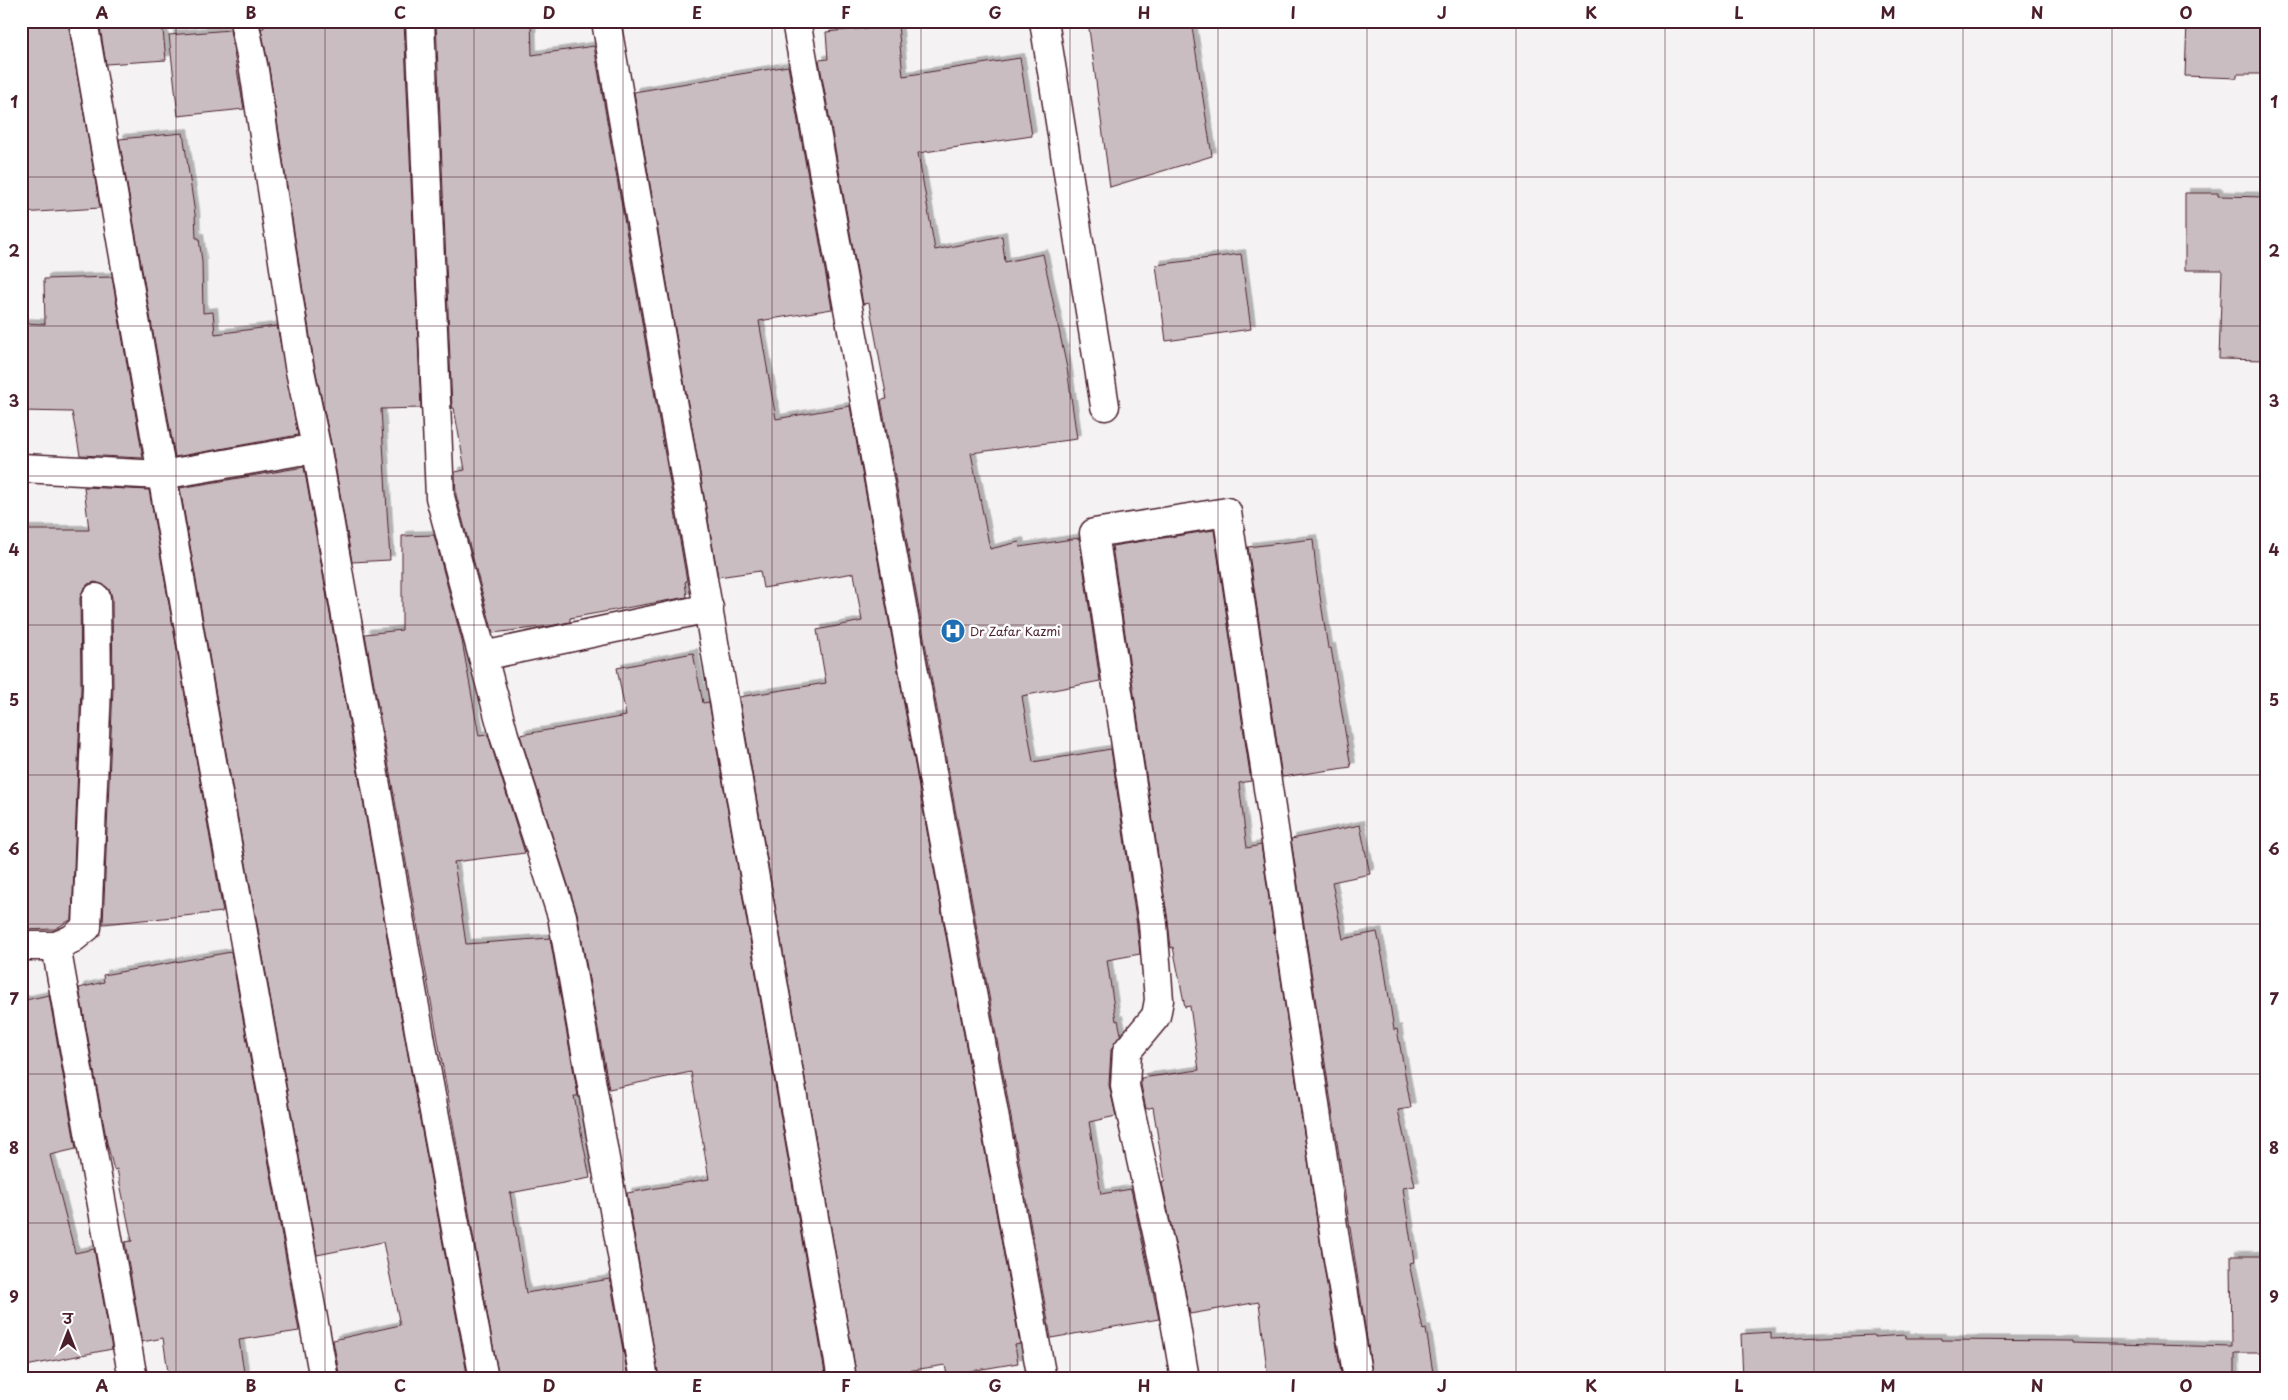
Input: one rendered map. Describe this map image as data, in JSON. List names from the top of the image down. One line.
{"places":{"hospital":["Dr Zafar Kazmi"]},"north":"top","grid":{"columns":["A","B","C","D","E","F","G","H","I","J","K","L","M","N","O"],"rows":["1","2","3","4","5","6","7","8","9"]}}
